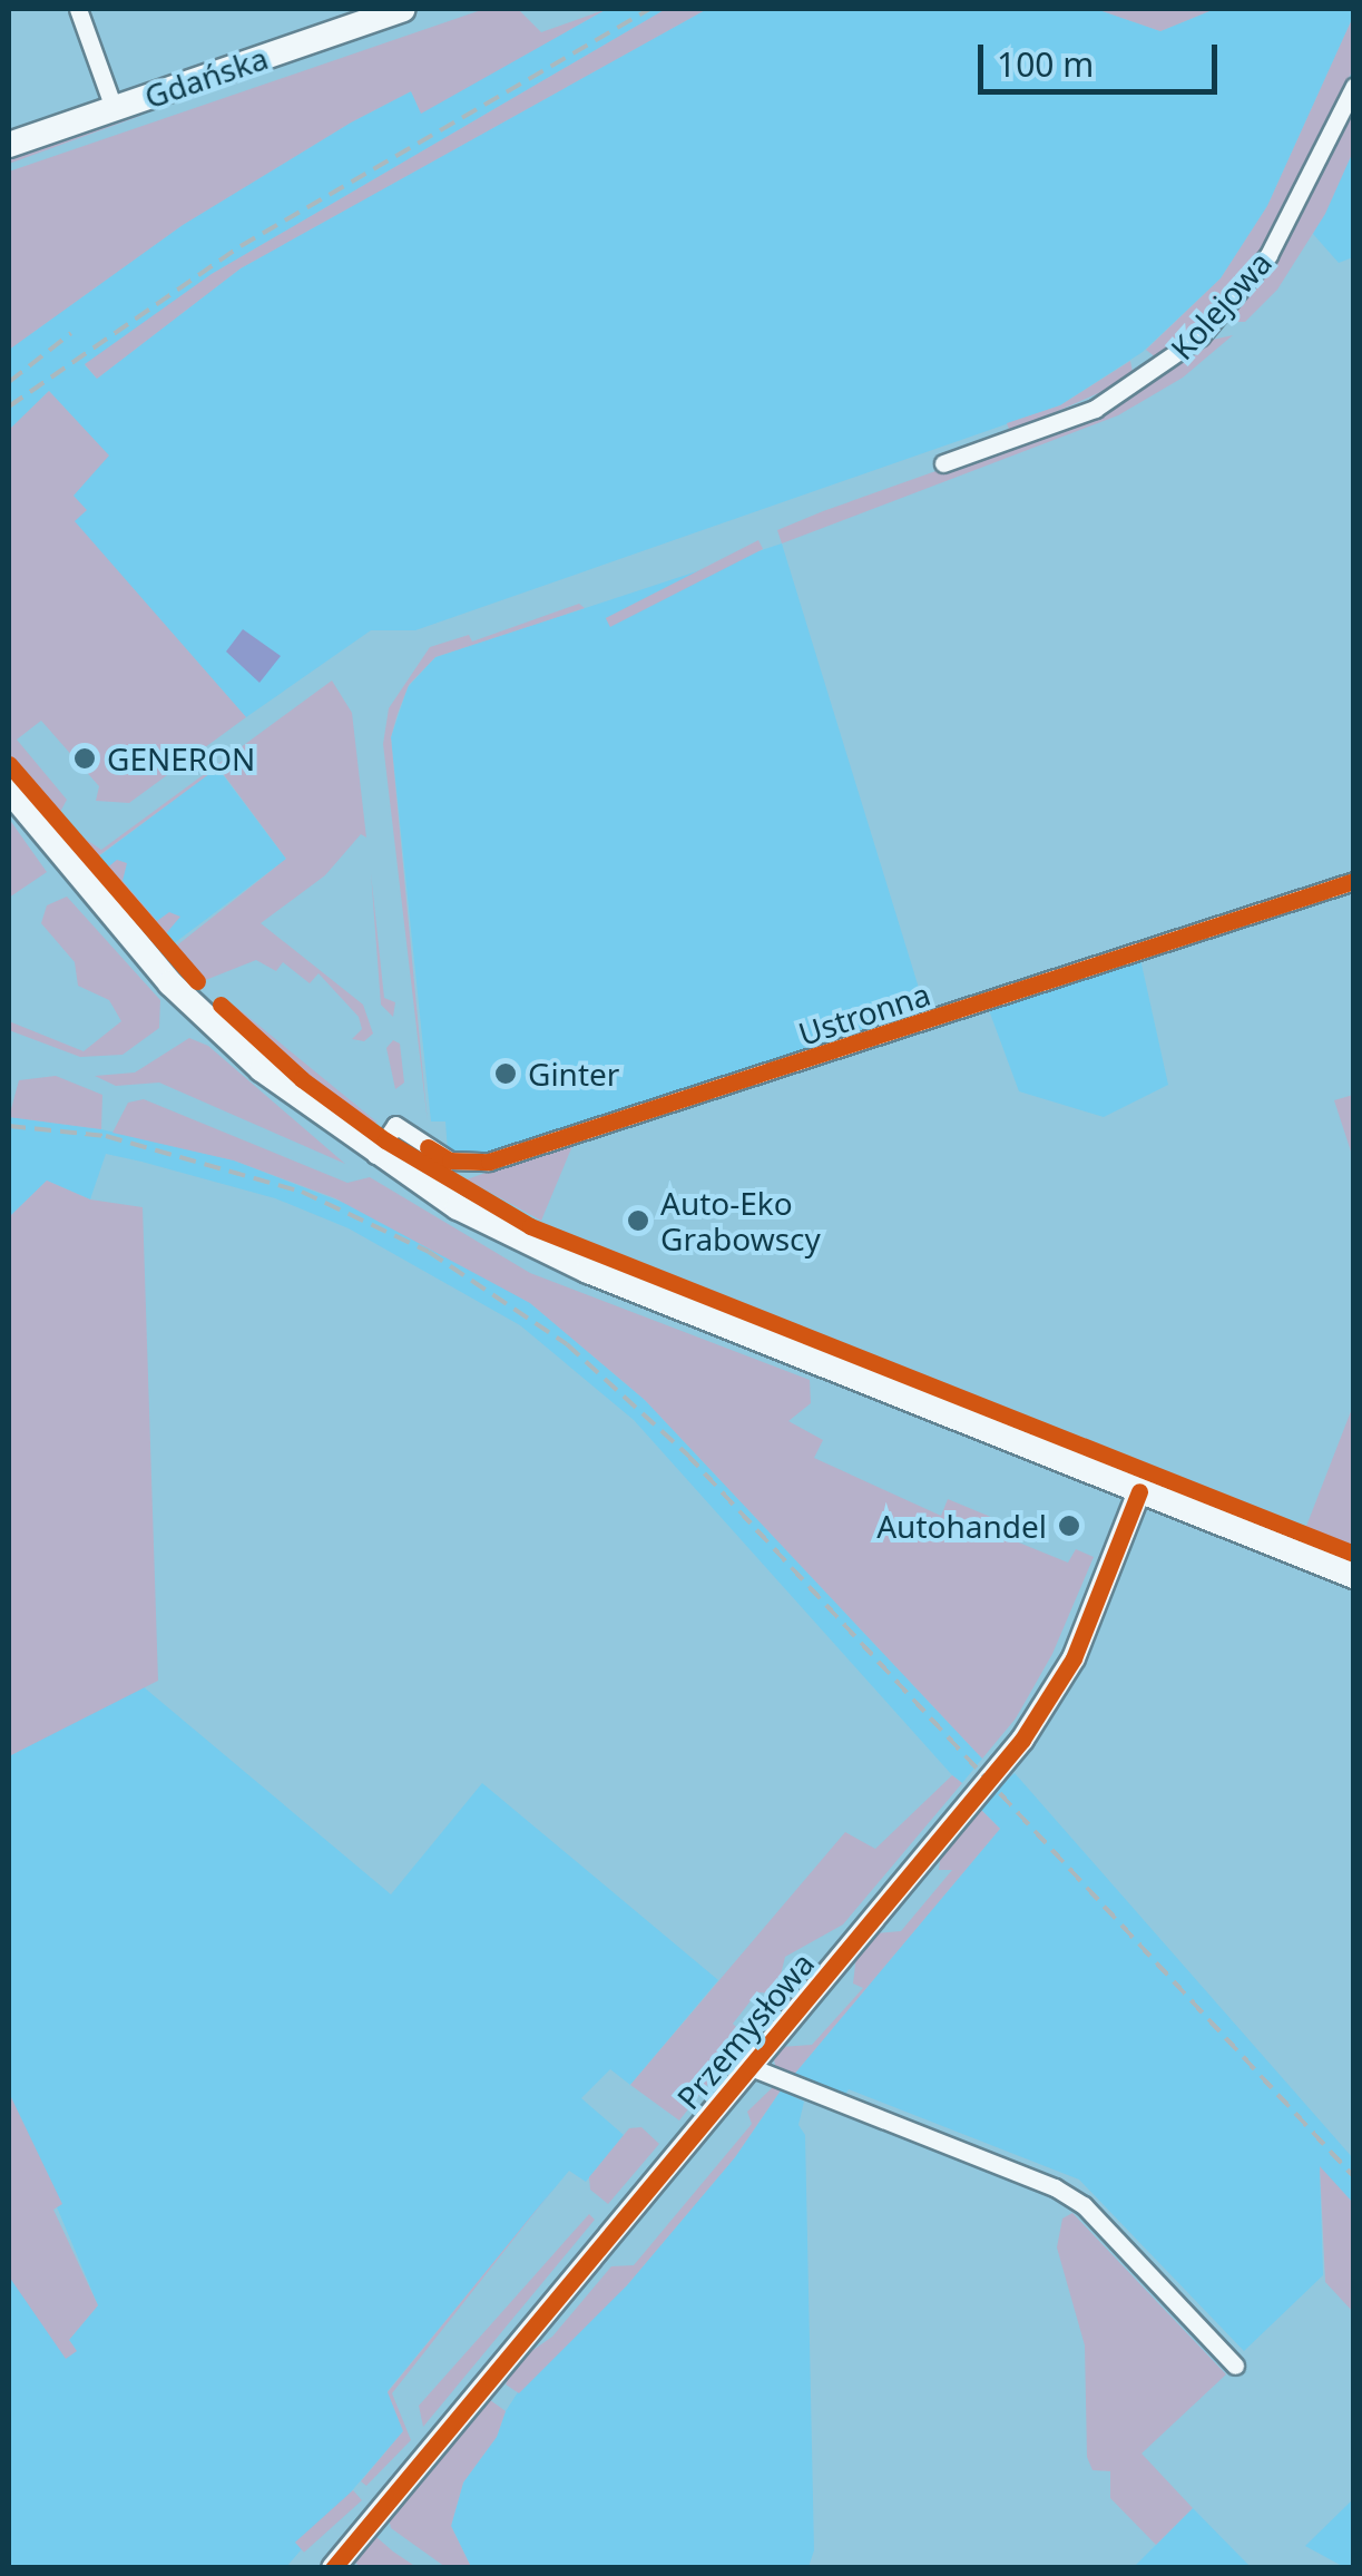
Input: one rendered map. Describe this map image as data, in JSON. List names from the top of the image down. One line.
{"streets":{"main road":["Gdańska"],"street":["Kolejowa","Ustronna","Przemysłowa"]},"places":["GENERON","Ginter","Auto-Eko Grabowscy","Autohandel"],"scale_bar":"100 m"}
